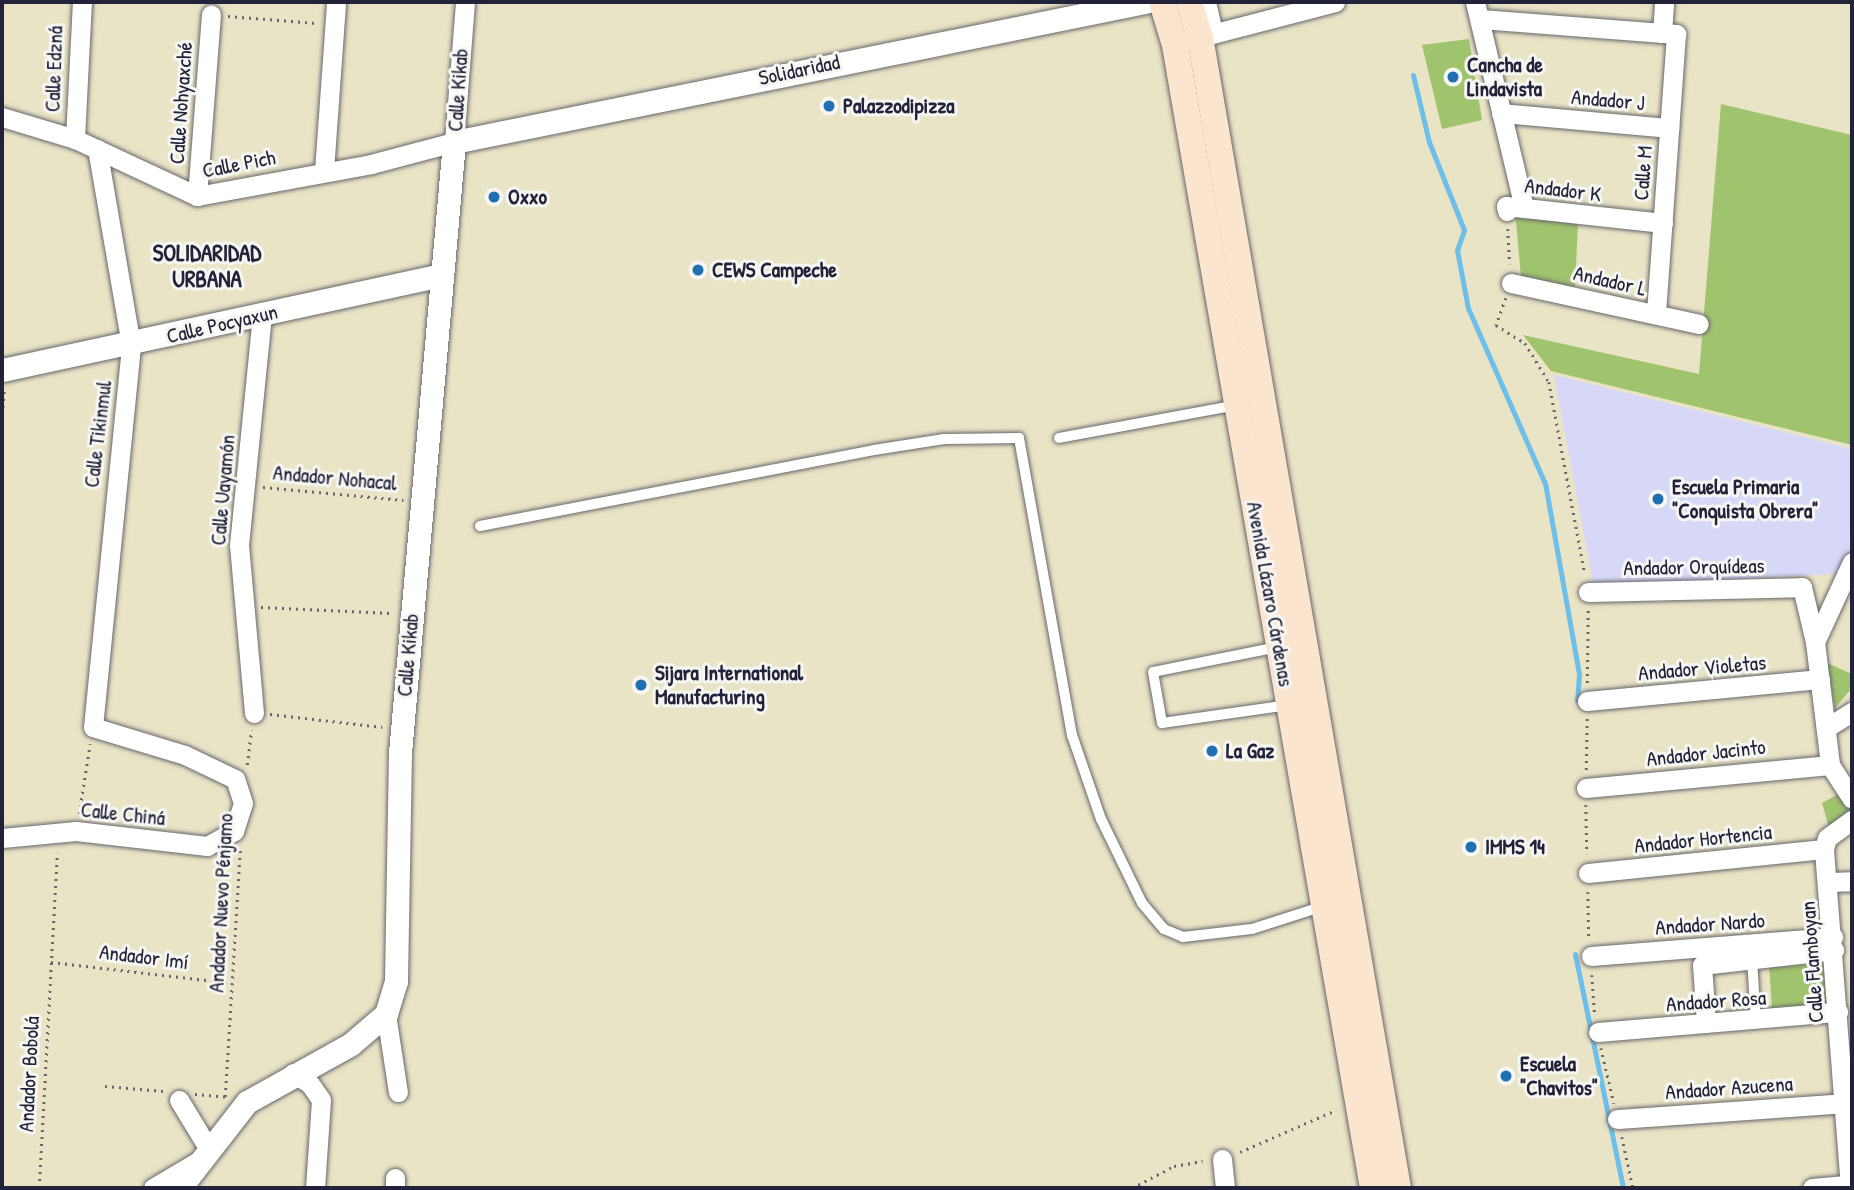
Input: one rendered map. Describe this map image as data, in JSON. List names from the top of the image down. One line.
{"streets":{"main road":["Avenida Lázaro Cárdenas"],"street":["Calle Edzná","Solidaridad","Calle Kikab","Andador J","Calle Nohyaxché","Calle Pich","Calle M","Andador K","Andador L","Calle Pocyaxun","Calle Tikinmul","Calle Uayamón","Andador Orquídeas","Andador Violetas","Andador Jacinto","Calle Chiná","Andador Hortencia","Andador Nardo","Calle Flamboyan","Andador Rosa","Andador Azucena"],"path":["Andador Nohacal","Andador Nuevo Pénjamo","Andador Imí","Andador Bobolá"]},"crossings":[["Calle Edzná","Calle Pich"],["Solidaridad","Calle Kikab"],["Solidaridad","Calle Pich"],["Calle Kikab","Calle Pich"],["Calle Kikab","Calle Pocyaxun"],["Calle Kikab","Andador Nohacal"],["Andador J","Calle M"],["Calle Nohyaxché","Calle Pich"],["Calle Pich","Calle Tikinmul"],["Calle M","Andador K"],["Calle M","Andador L"],["Calle Pocyaxun","Calle Tikinmul"],["Calle Pocyaxun","Calle Uayamón"],["Andador Nohacal","Calle Uayamón"],["Calle Uayamón","Andador Nuevo Pénjamo"],["Calle Chiná","Andador Nuevo Pénjamo"],["Calle Chiná","Andador Bobolá"],["Andador Hortencia","Calle Flamboyan"],["Andador Nuevo Pénjamo","Andador Imí"],["Andador Nardo","Calle Flamboyan"],["Andador Imí","Andador Bobolá"],["Calle Flamboyan","Andador Rosa"],["Calle Flamboyan","Andador Azucena"]],"districts":["SOLIDARIDAD URBANA"],"places":["Cancha de Lindavista","Palazzodipizza","Oxxo","CEWS Campeche","Escuela Primaria \"Conquista Obrera\"","Sijara International Manufacturing","La Gaz","IMMS 14","Escuela \"Chavitos\""]}
